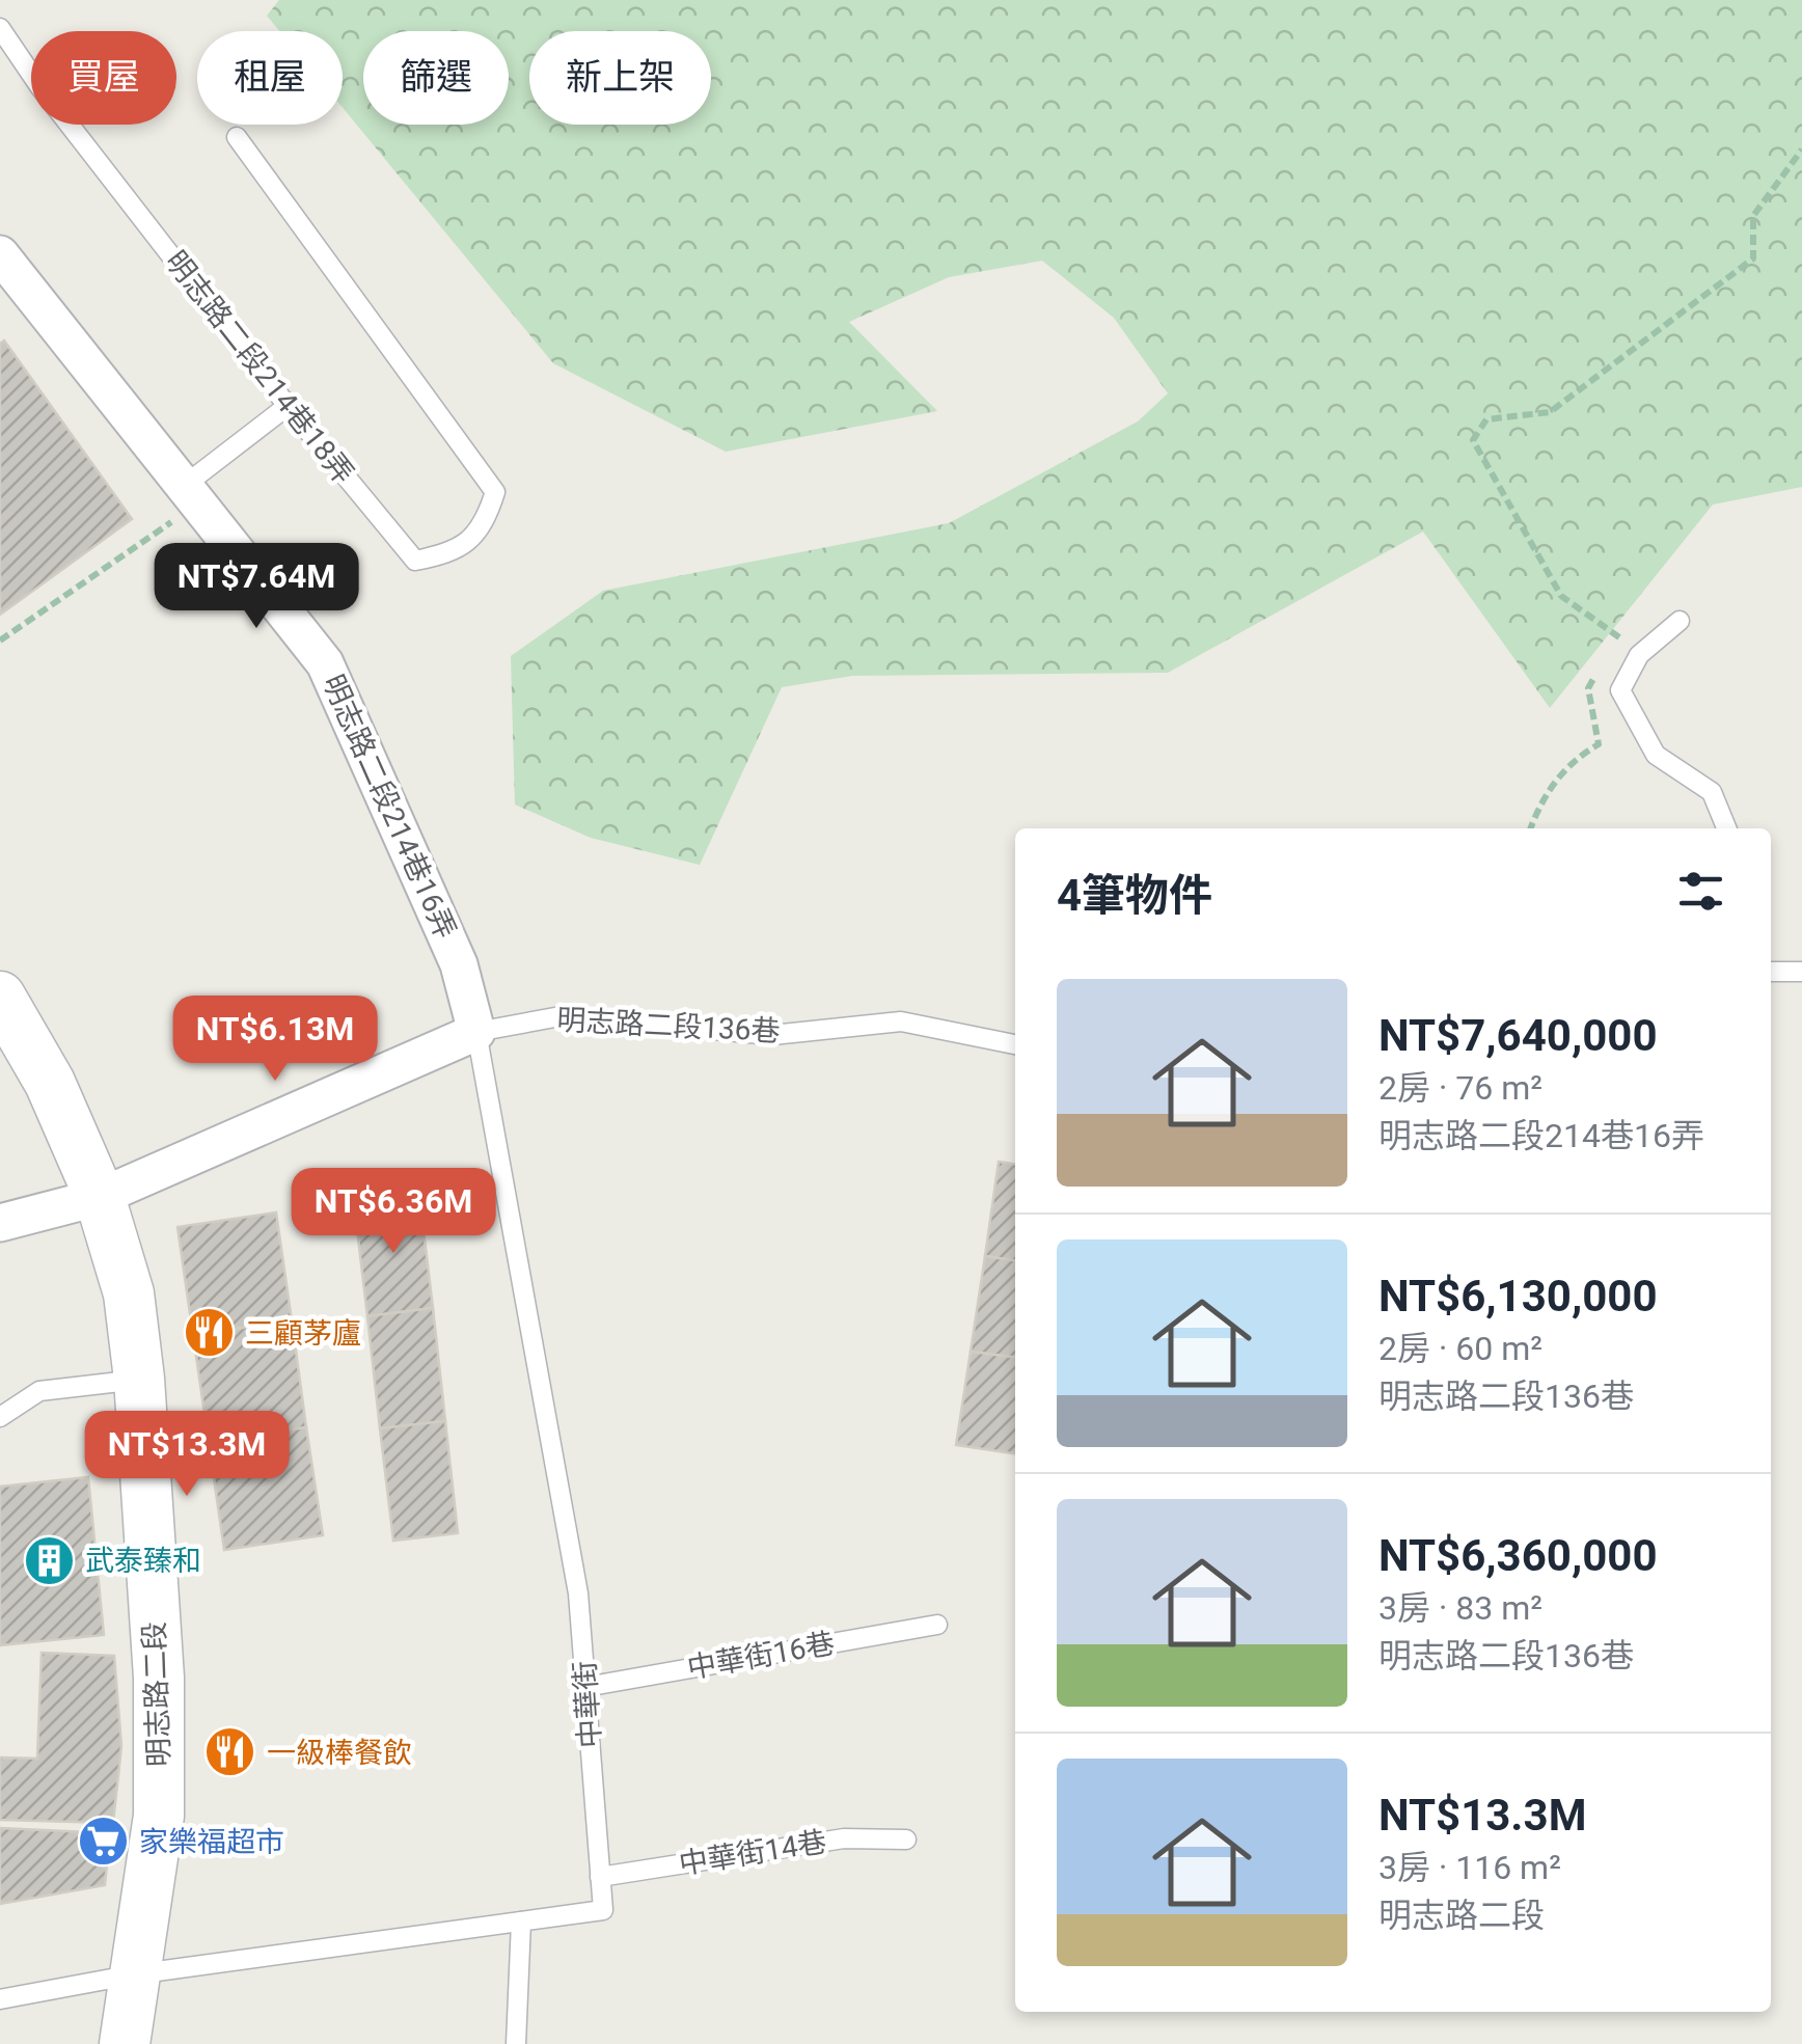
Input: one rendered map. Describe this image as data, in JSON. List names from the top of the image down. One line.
{"streets":{"main road":["明志路二段"],"street":["明志路二段214巷16弄","明志路二段136巷"],"lane":["明志路二段214巷18弄","中華街16巷","中華街","中華街14巷"]},"crossings":[["明志路二段214巷16弄","明志路二段136巷"],["明志路二段214巷16弄","中華街"],["明志路二段136巷","明志路二段"],["明志路二段136巷","中華街"],["中華街16巷","中華街"],["明志路二段","中華街"],["中華街","中華街14巷"]],"places":{"restaurant":["三顧茅廬","一級棒餐飲"],"building":["武泰臻和"],"supermarket":["家樂福超市"]},"page":{"chip":["買屋","租屋","篩選","新上架"],"price":["NT$7.64M","NT$6.13M","NT$6.36M","NT$13.3M"],"heading":"4筆物件","list":[{"name":"NT$7,640,000","note":"2房 · 76 m² · 明志路二段214巷16弄"},{"name":"NT$6,130,000","note":"2房 · 60 m² · 明志路二段136巷"},{"name":"NT$6,360,000","note":"3房 · 83 m² · 明志路二段136巷"},{"name":"NT$13.3M","note":"3房 · 116 m² · 明志路二段"}]}}
